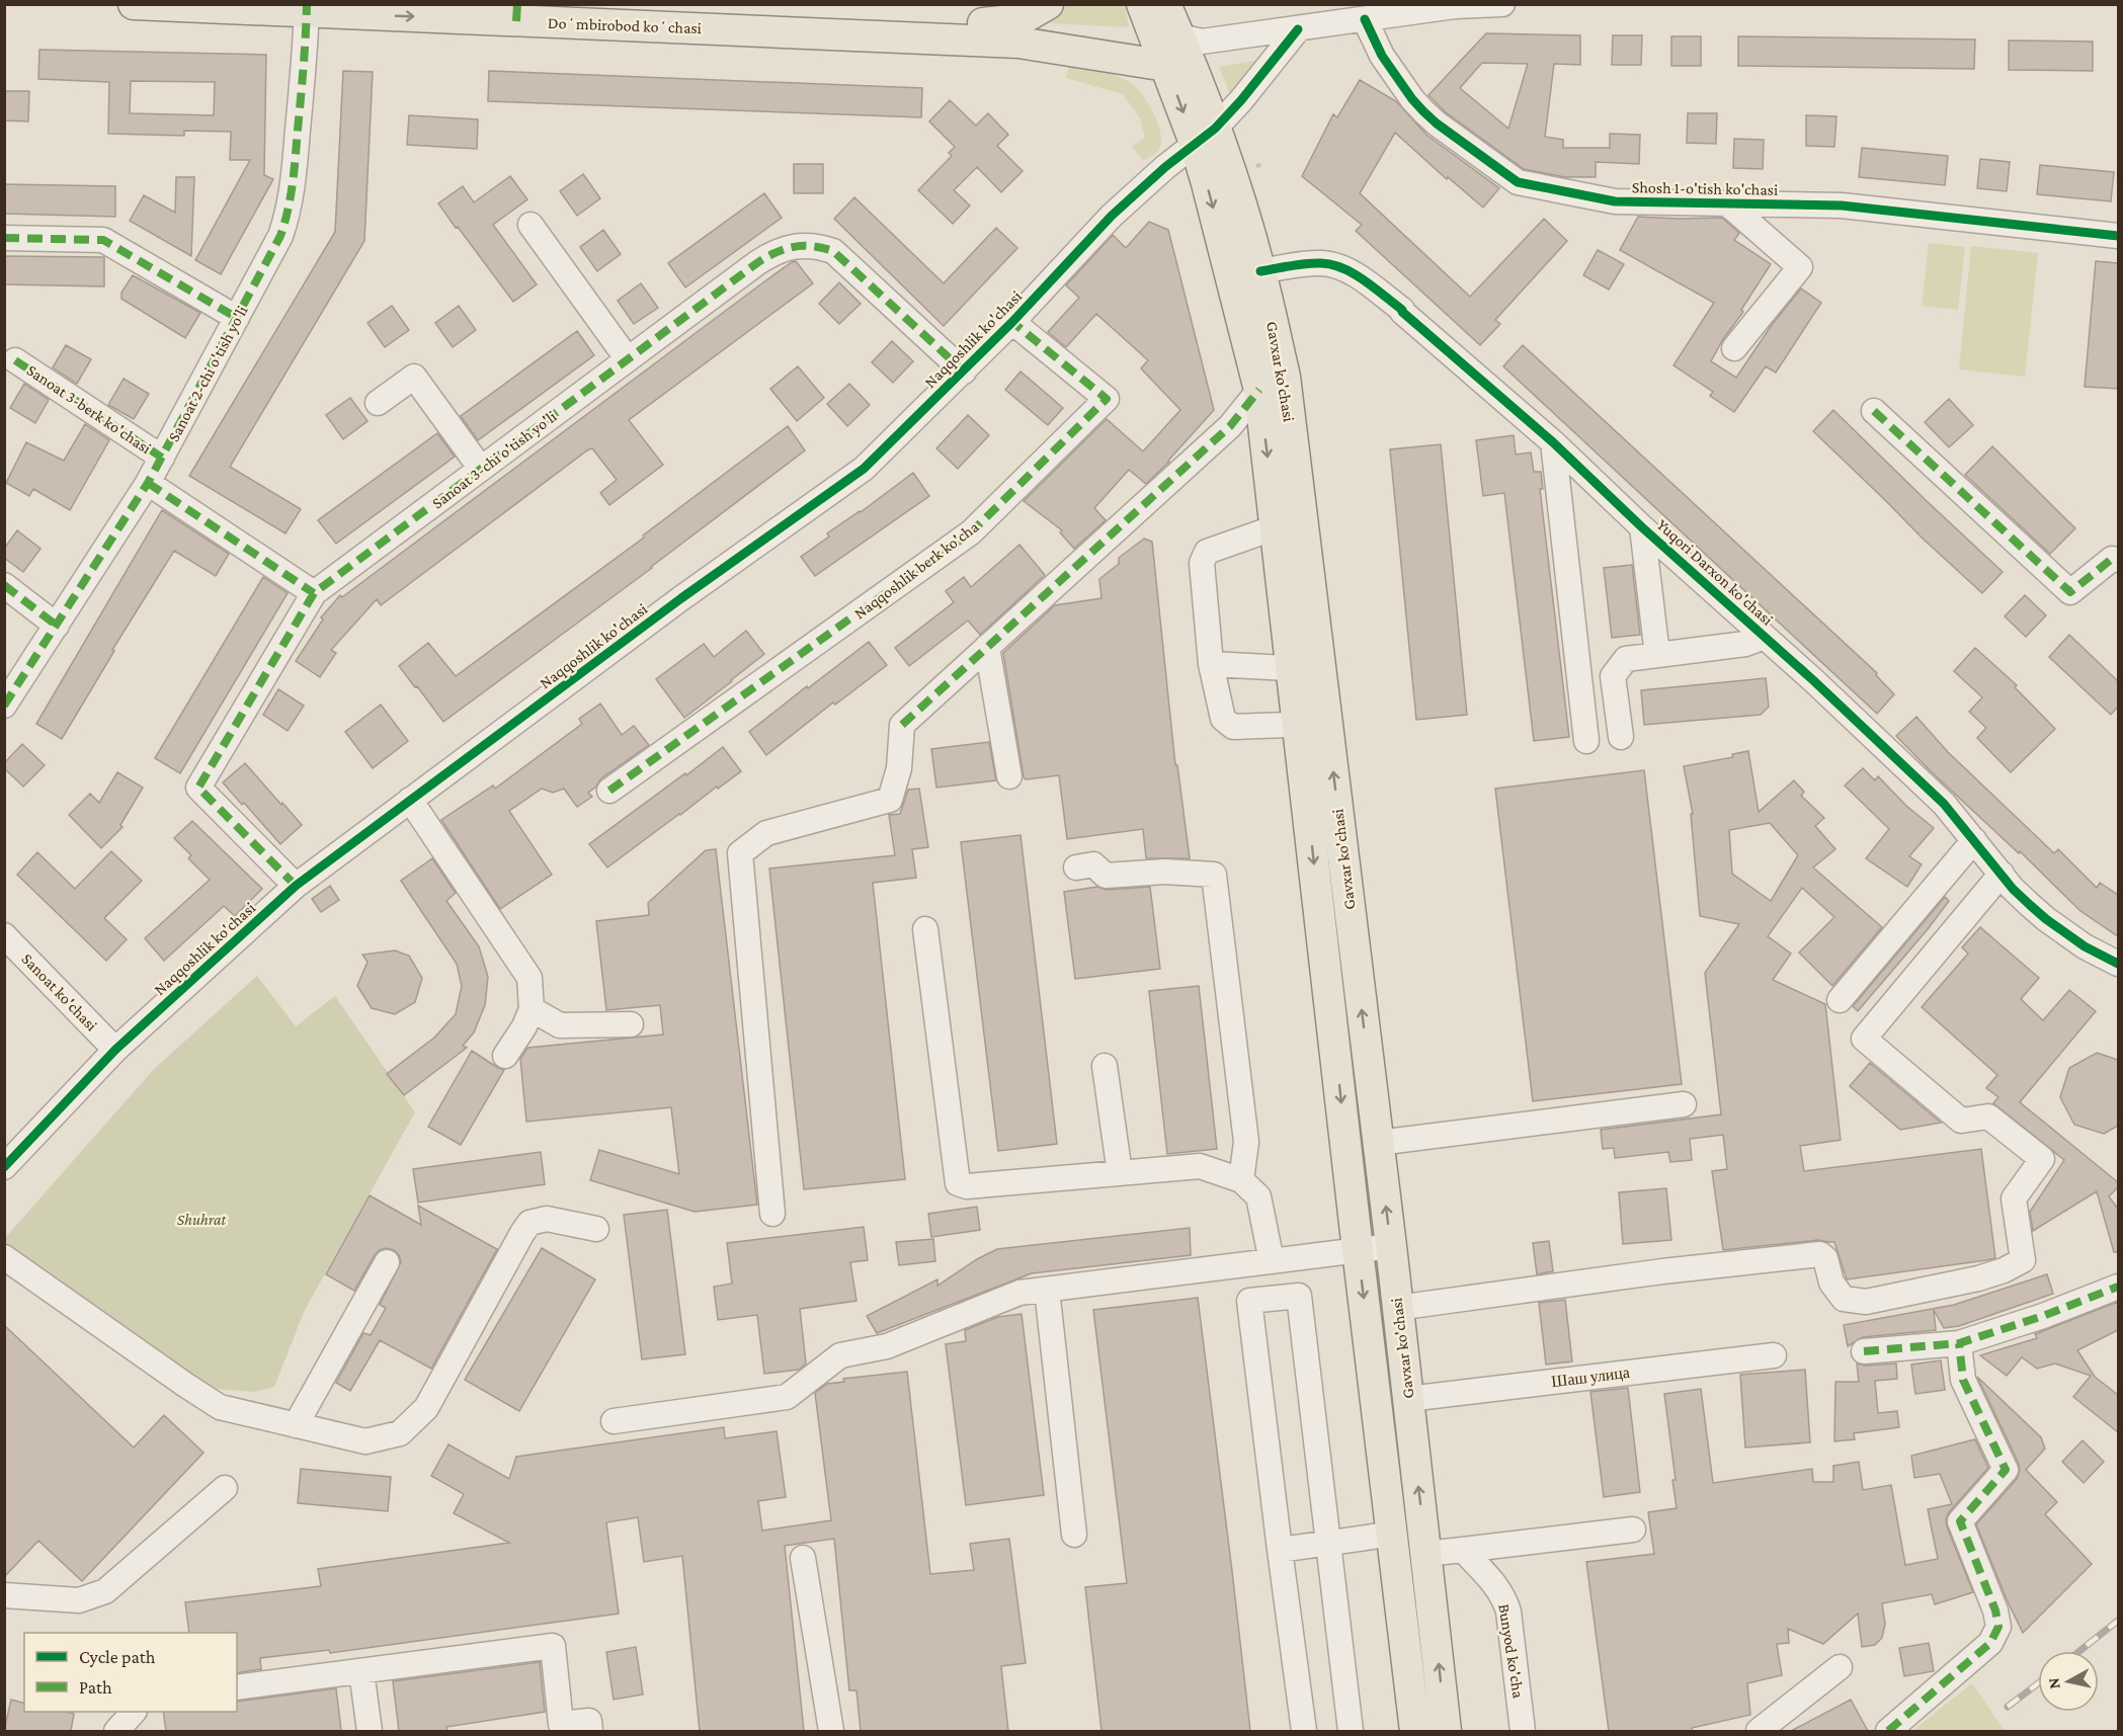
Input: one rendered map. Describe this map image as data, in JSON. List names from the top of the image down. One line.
{"streets":{"main road":["Doʻmbirobod koʻchasi","Gavxar ko'chasi"],"street":["Shosh 1-o'tish ko'chasi","Naqqoshlik ko'chasi","Sanoat 2-chi o'tish yo'li","Sanoat 3-berk ko'chasi","Sanoat 3-chi o'tish yo'li","Naqqoshlik berk ko'cha","Yuqori Darxon ko'chasi","Sanoat ko'chasi","Шаш улица","Bunyod ko'cha"]},"crossings":[["Doʻmbirobod koʻchasi","Gavxar ko'chasi"],["Doʻmbirobod koʻchasi","Sanoat 2-chi o'tish yo'li"],["Naqqoshlik ko'chasi","Gavxar ko'chasi"],["Naqqoshlik ko'chasi","Sanoat 3-chi o'tish yo'li"],["Naqqoshlik ko'chasi","Naqqoshlik berk ko'cha"],["Naqqoshlik ko'chasi","Sanoat ko'chasi"],["Gavxar ko'chasi","Yuqori Darxon ko'chasi"],["Gavxar ko'chasi","Шаш улица"],["Sanoat 2-chi o'tish yo'li","Sanoat 3-berk ko'chasi"]],"parks":["Shuhrat"],"legend":["Cycle path","Path"],"north":"left"}
